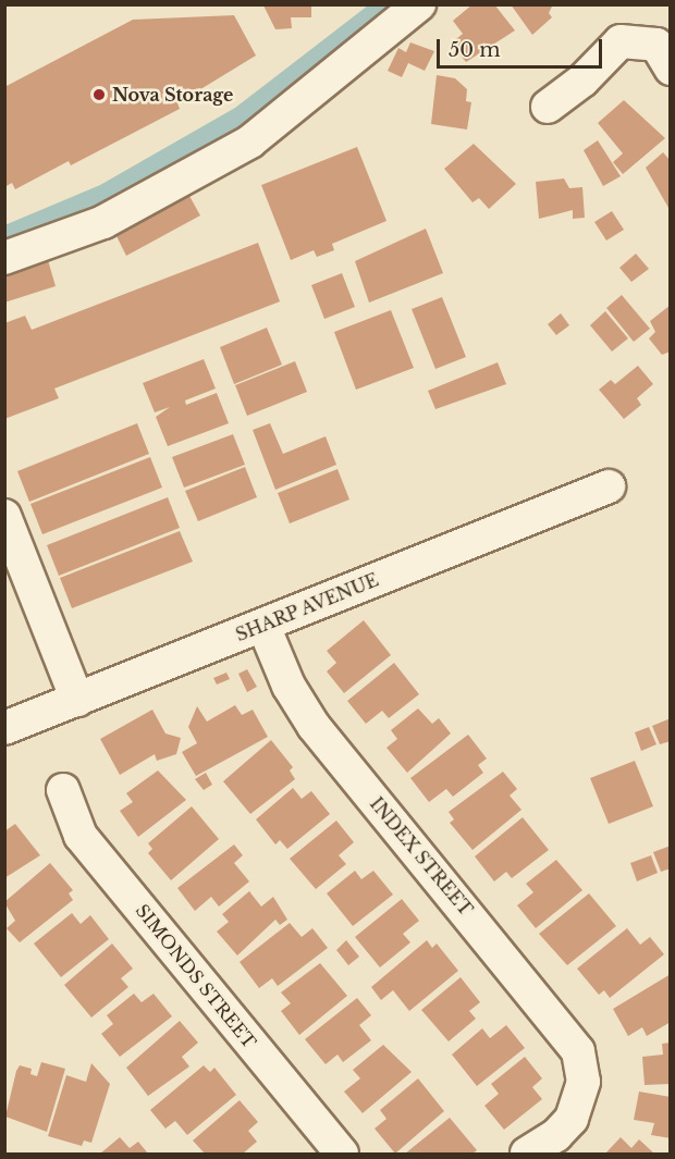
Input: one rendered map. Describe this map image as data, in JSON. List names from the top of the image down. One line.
{"streets":{"street":["SHARP AVENUE","INDEX STREET","SIMONDS STREET"]},"crossings":[["SHARP AVENUE","INDEX STREET"]],"places":["Nova Storage"],"scale_bar":"50 m"}
